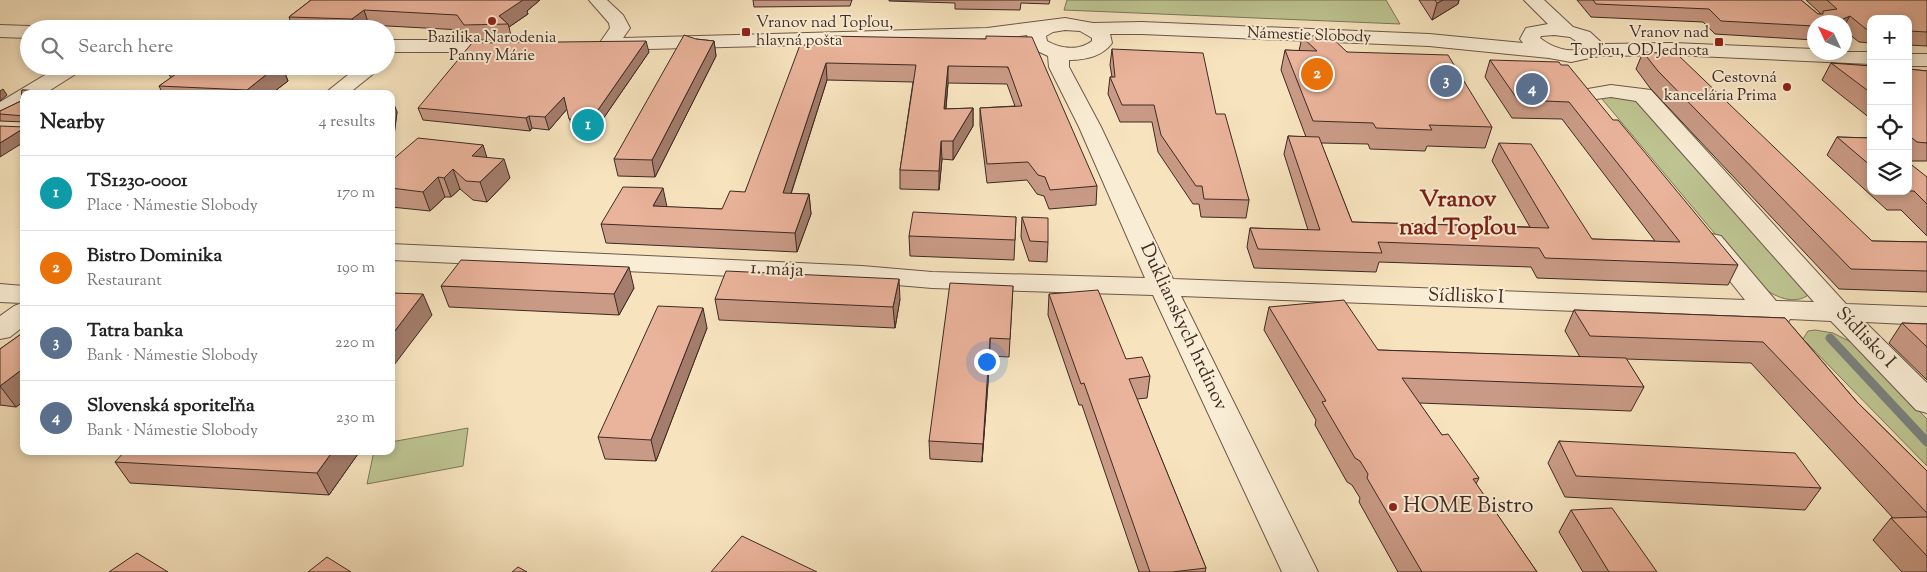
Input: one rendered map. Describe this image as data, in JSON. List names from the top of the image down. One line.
{"streets":{"street":["Námestie Slobody","1. mája","Sídlisko I","Duklianskych hrdinov"]},"crossings":[["1. mája","Sídlisko I"],["1. mája","Duklianskych hrdinov"],["Sídlisko I","Duklianskych hrdinov"]],"districts":["Vranov nad Topľou"],"places":{"other":["Bazilika Narodenia Panny Márie","Cestovná kancelária Prima","HOME Bistro"],"transit":["Vranov nad Topľou, hlavná pošta","Vranov nad Topľou, OD Jednota"]},"north":"top left","page":{"map_buttons":["+","−"],"search":"Search here","pins":["2","3","4","1"],"heading":["Nearby","4 results"],"list":[{"mark":"1","name":"TS1230-0001","note":"Place · Námestie Slobody","value":"170 m"},{"mark":"2","name":"Bistro Dominika","note":"Restaurant","value":"190 m"},{"mark":"3","name":"Tatra banka","note":"Bank · Námestie Slobody","value":"220 m"},{"mark":"4","name":"Slovenská sporiteľňa","note":"Bank · Námestie Slobody","value":"230 m"}]}}
